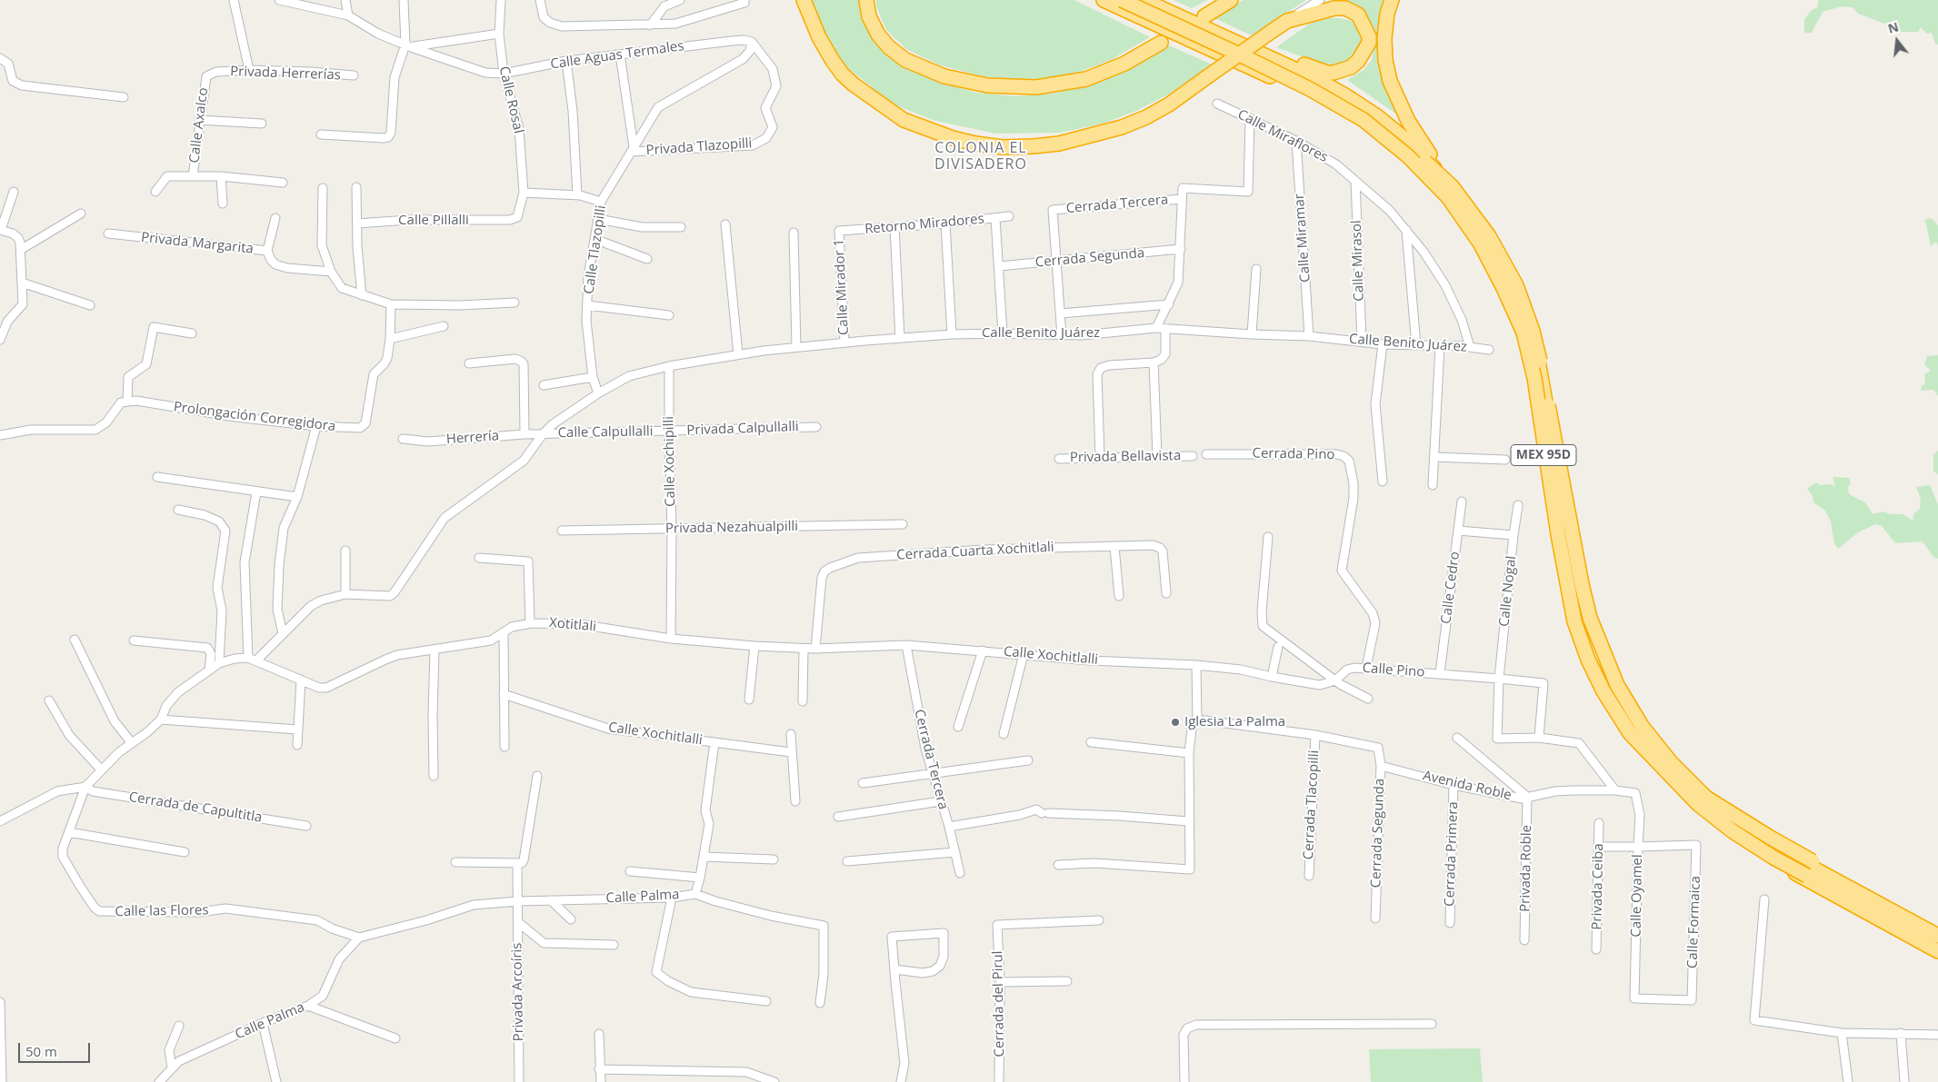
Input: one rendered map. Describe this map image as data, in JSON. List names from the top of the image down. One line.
{"streets":{"highway":["MEX 95D"],"street":["Calle Aguas Termales","Privada Herrerías","Calle Rosal","Calle Axalco","Calle Miraflores","Privada Tlazopilli","Cerrada Tercera","Calle Pillalli","Retorno Miradores","Calle Miramar","Privada Margarita","Calle Tlazopilli","Cerrada Segunda","Calle Mirasol","Calle Mirador 1","Calle Benito Juárez","Prolongación Corregidora","Privada Calpullalli","Calle Calpullalli","Herrería","Cerrada Pino","Privada Bellavista","Calle Xochipilli","Privada Nezahualpilli","Cerrada Cuarta Xochitlali","Calle Cedro","Calle Nogal","Xotitlali","Calle Xochitlalli","Calle Pino","Avenida Roble","Cerrada Tlacopilli","Cerrada de Capultitla","Cerrada Primera","Privada Roble","Privada Ceiba","Calle Oyamel","Calle Palma","Calle las Flores","Calle Formaica","Privada Arcoíris","Cerrada del Pirul"]},"crossings":[["Calle Aguas Termales","Calle Rosal"],["Calle Aguas Termales","Privada Tlazopilli"],["Calle Aguas Termales","Calle Tlazopilli"],["Privada Herrerías","Calle Axalco"],["Calle Rosal","Calle Pillalli"],["Calle Miraflores","Calle Miramar"],["Calle Miraflores","Calle Mirasol"],["Calle Miraflores","Calle Benito Juárez"],["Privada Tlazopilli","Calle Tlazopilli"],["Cerrada Tercera","Cerrada Segunda"],["Cerrada Tercera","Xotitlali"],["Cerrada Tercera","Calle Xochitlalli"],["Retorno Miradores","Calle Mirador 1"],["Calle Miramar","Calle Benito Juárez"],["Calle Tlazopilli","Calle Benito Juárez"],["Cerrada Segunda","Avenida Roble"],["Cerrada Segunda","Cerrada Tlacopilli"],["Calle Mirasol","Calle Benito Juárez"],["Calle Mirador 1","Calle Benito Juárez"],["Calle Benito Juárez","Calle Xochipilli"],["Privada Calpullalli","Calle Calpullalli"],["Privada Calpullalli","Calle Xochipilli"],["Calle Calpullalli","Herrería"],["Calle Calpullalli","Calle Xochipilli"],["Cerrada Pino","Calle Pino"],["Calle Xochipilli","Privada Nezahualpilli"],["Calle Xochipilli","Xotitlali"],["Cerrada Cuarta Xochitlali","Xotitlali"],["Calle Cedro","Calle Pino"],["Calle Nogal","Calle Pino"],["Xotitlali","Calle Xochitlalli"],["Calle Xochitlalli","Calle Pino"],["Calle Xochitlalli","Calle Palma"],["Avenida Roble","Cerrada Primera"],["Avenida Roble","Privada Roble"],["Avenida Roble","Calle Oyamel"],["Cerrada de Capultitla","Calle las Flores"],["Calle Oyamel","Calle Formaica"],["Calle Palma","Calle las Flores"],["Calle Palma","Privada Arcoíris"]],"districts":["COLONIA EL DIVISADERO"],"places":["Iglesia La Palma"],"scale_bar":"50 m","north":"top"}
